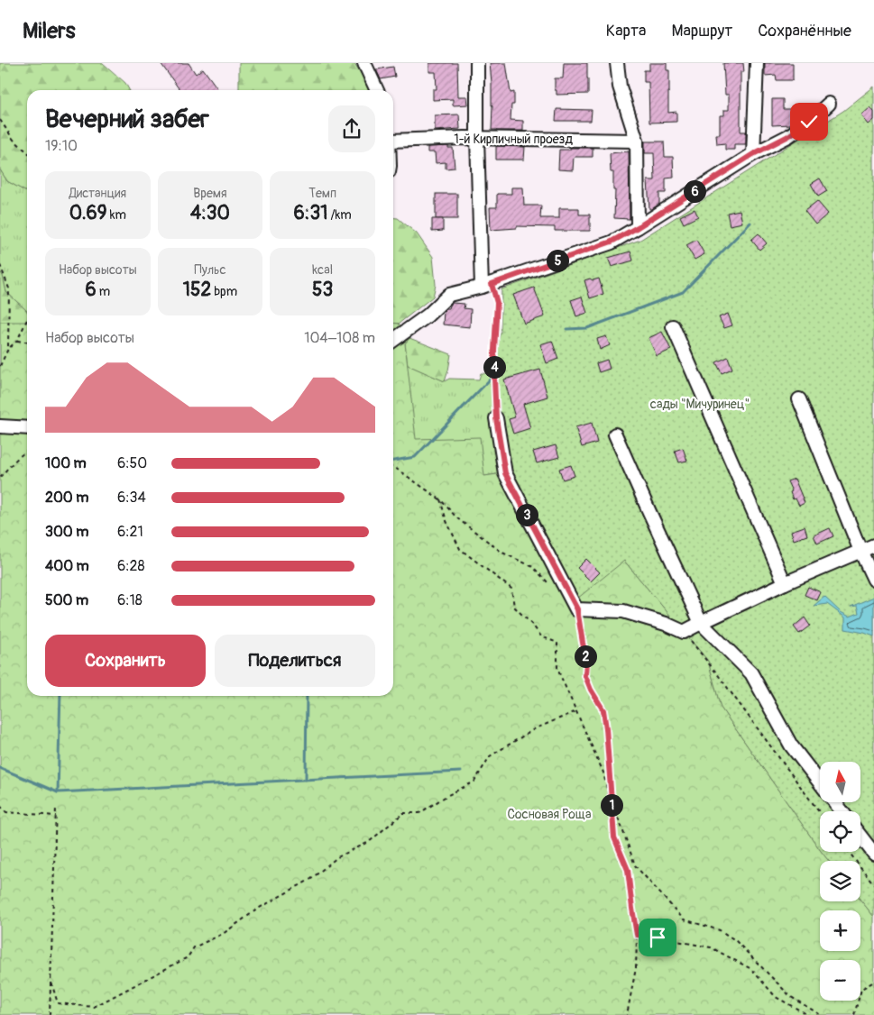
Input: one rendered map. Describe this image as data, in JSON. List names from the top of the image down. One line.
{"streets":{"street":["1-й Кирпичный проезд"]},"parks":["сады \"Мичуринец\"","Сосновая Роща"],"north":"top","page":{"header":"Milers","nav":["Карта","Маршрут","Сохранённые"],"heading":["Вечерний забег","19:10"],"stats":[["Дистанция","0.69 km"],["Время","4:30"],["Темп","6:31 /km"],["Набор высоты","6 m"],["Пульс","152 bpm"],["kcal","53"]],"pins":["6","5","4","3","2","1"],"chart":["Набор высоты","104–108 m"],"list":[{"name":"100 m","note":"6:50"},{"name":"200 m","note":"6:34"},{"name":"300 m","note":"6:21"},{"name":"400 m","note":"6:28"},{"name":"500 m","note":"6:18"}],"buttons":["Сохранить","Поделиться"],"map_buttons":["+","−"]}}
